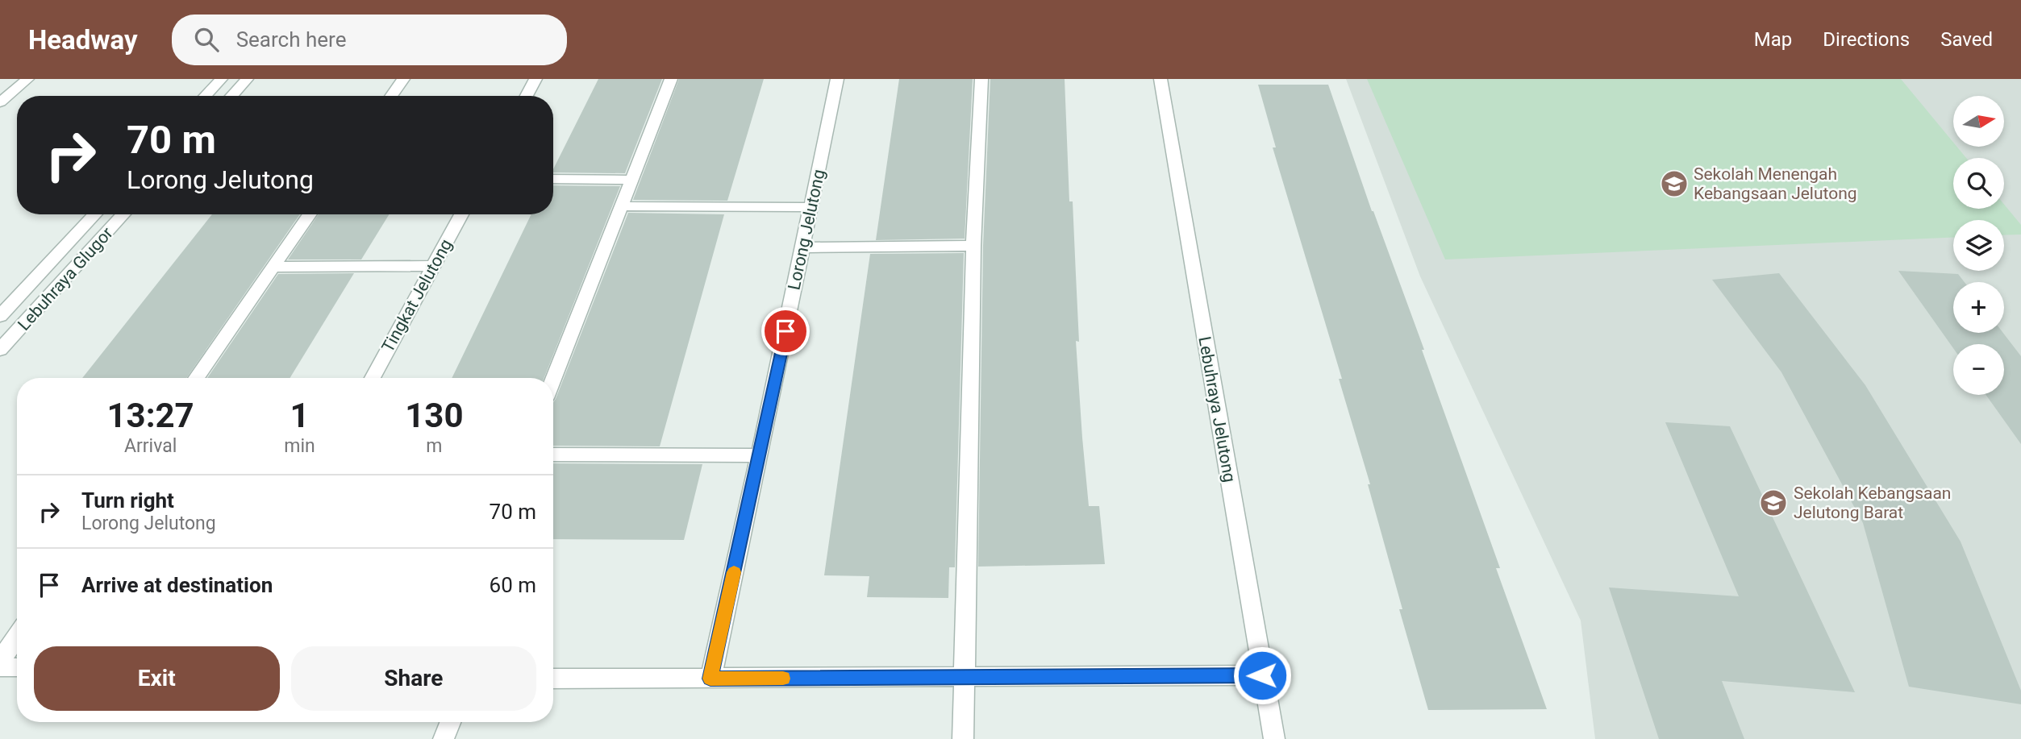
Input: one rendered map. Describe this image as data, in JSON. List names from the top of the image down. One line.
{"streets":{"street":["Lorong Jelutong","Lebuhraya Glugor","Tingkat Jelutong","Lebuhraya Jelutong"]},"places":{"school or university":["Sekolah Menengah Kebangsaan Jelutong","Sekolah Kebangsaan Jelutong Barat"]},"north":"right","page":{"header":"Headway","search":"Search here","nav":["Map","Directions","Saved"],"map_buttons":["+","−"],"turn":["70 m","Lorong Jelutong"],"eta":["13:27","Arrival","1","min","130","m"],"list":[{"name":"Turn right","note":"Lorong Jelutong","value":"70 m"},{"name":"Arrive at destination","value":"60 m"}],"buttons":["Exit","Share"]}}
